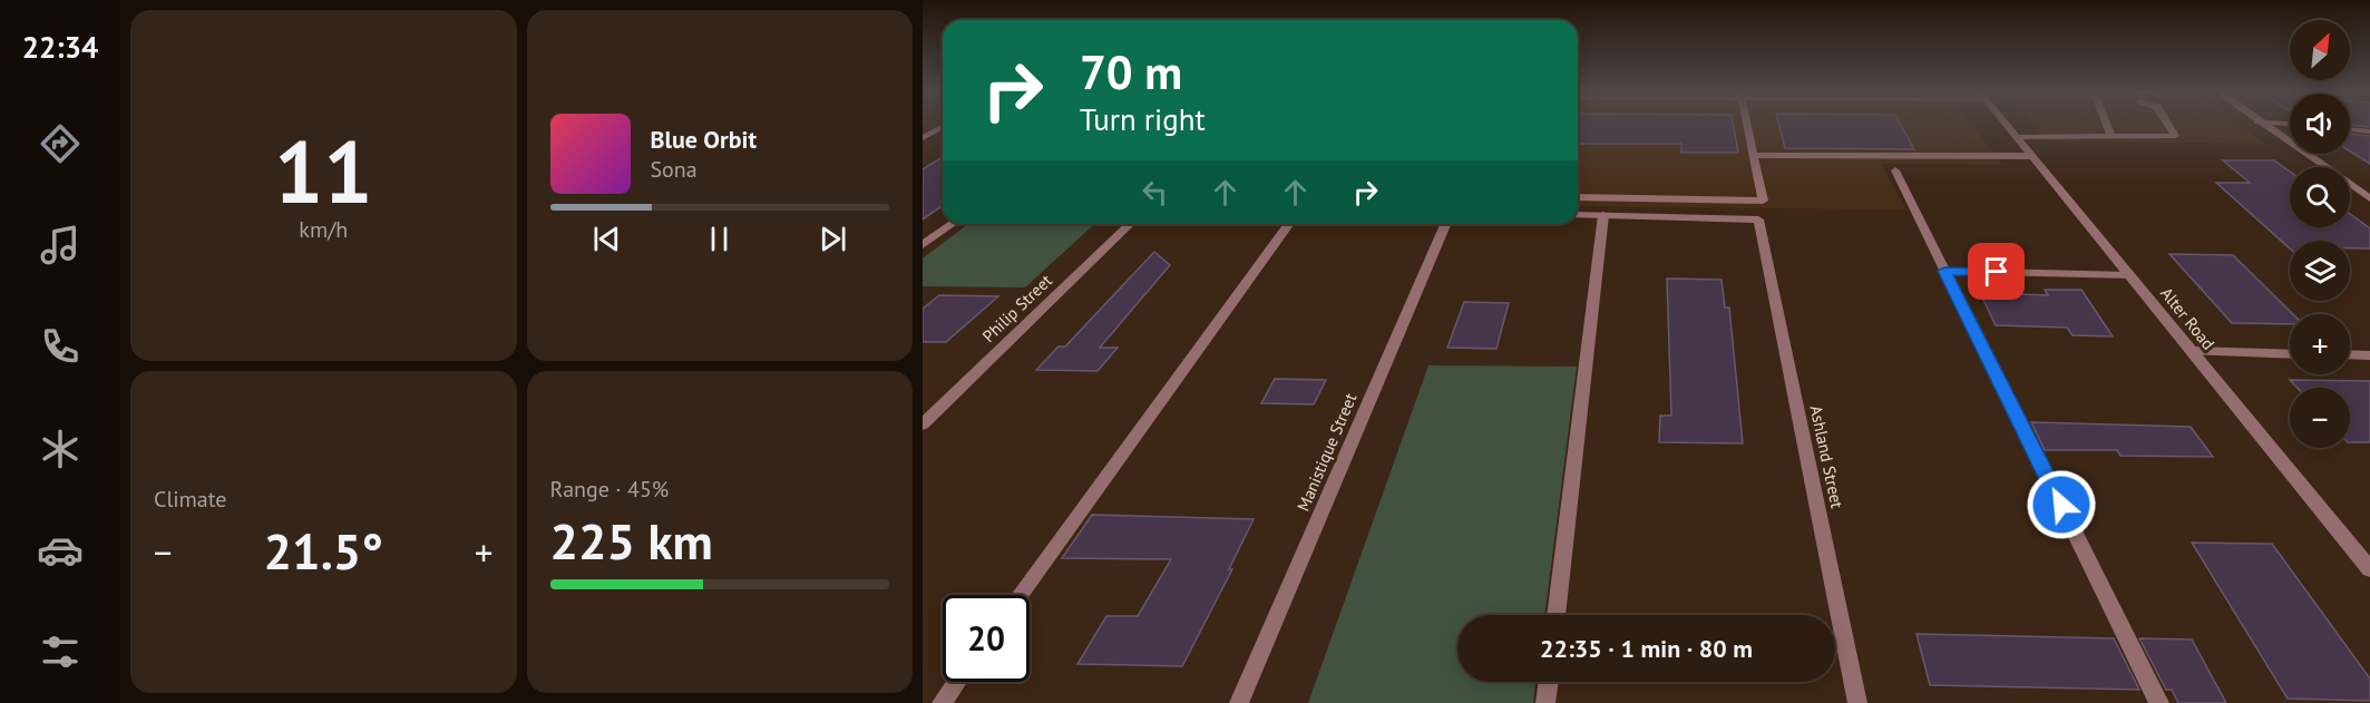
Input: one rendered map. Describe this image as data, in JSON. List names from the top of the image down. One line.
{"streets":{"street":["Philip Street","Alter Road","Manistique Street","Ashland Street"]},"north":"top right","page":{"tabs":"22:34","tile":[["11","km/h"],"Climate",["Range · 45%","225 km"]],"map_buttons":["+","−"],"turn":["70 m","Turn right"],"song":["Blue Orbit","Sona"],"heat":["−","21.5°","+"],"limit":"20","trip":"22:35 · 1 min · 80 m"}}
